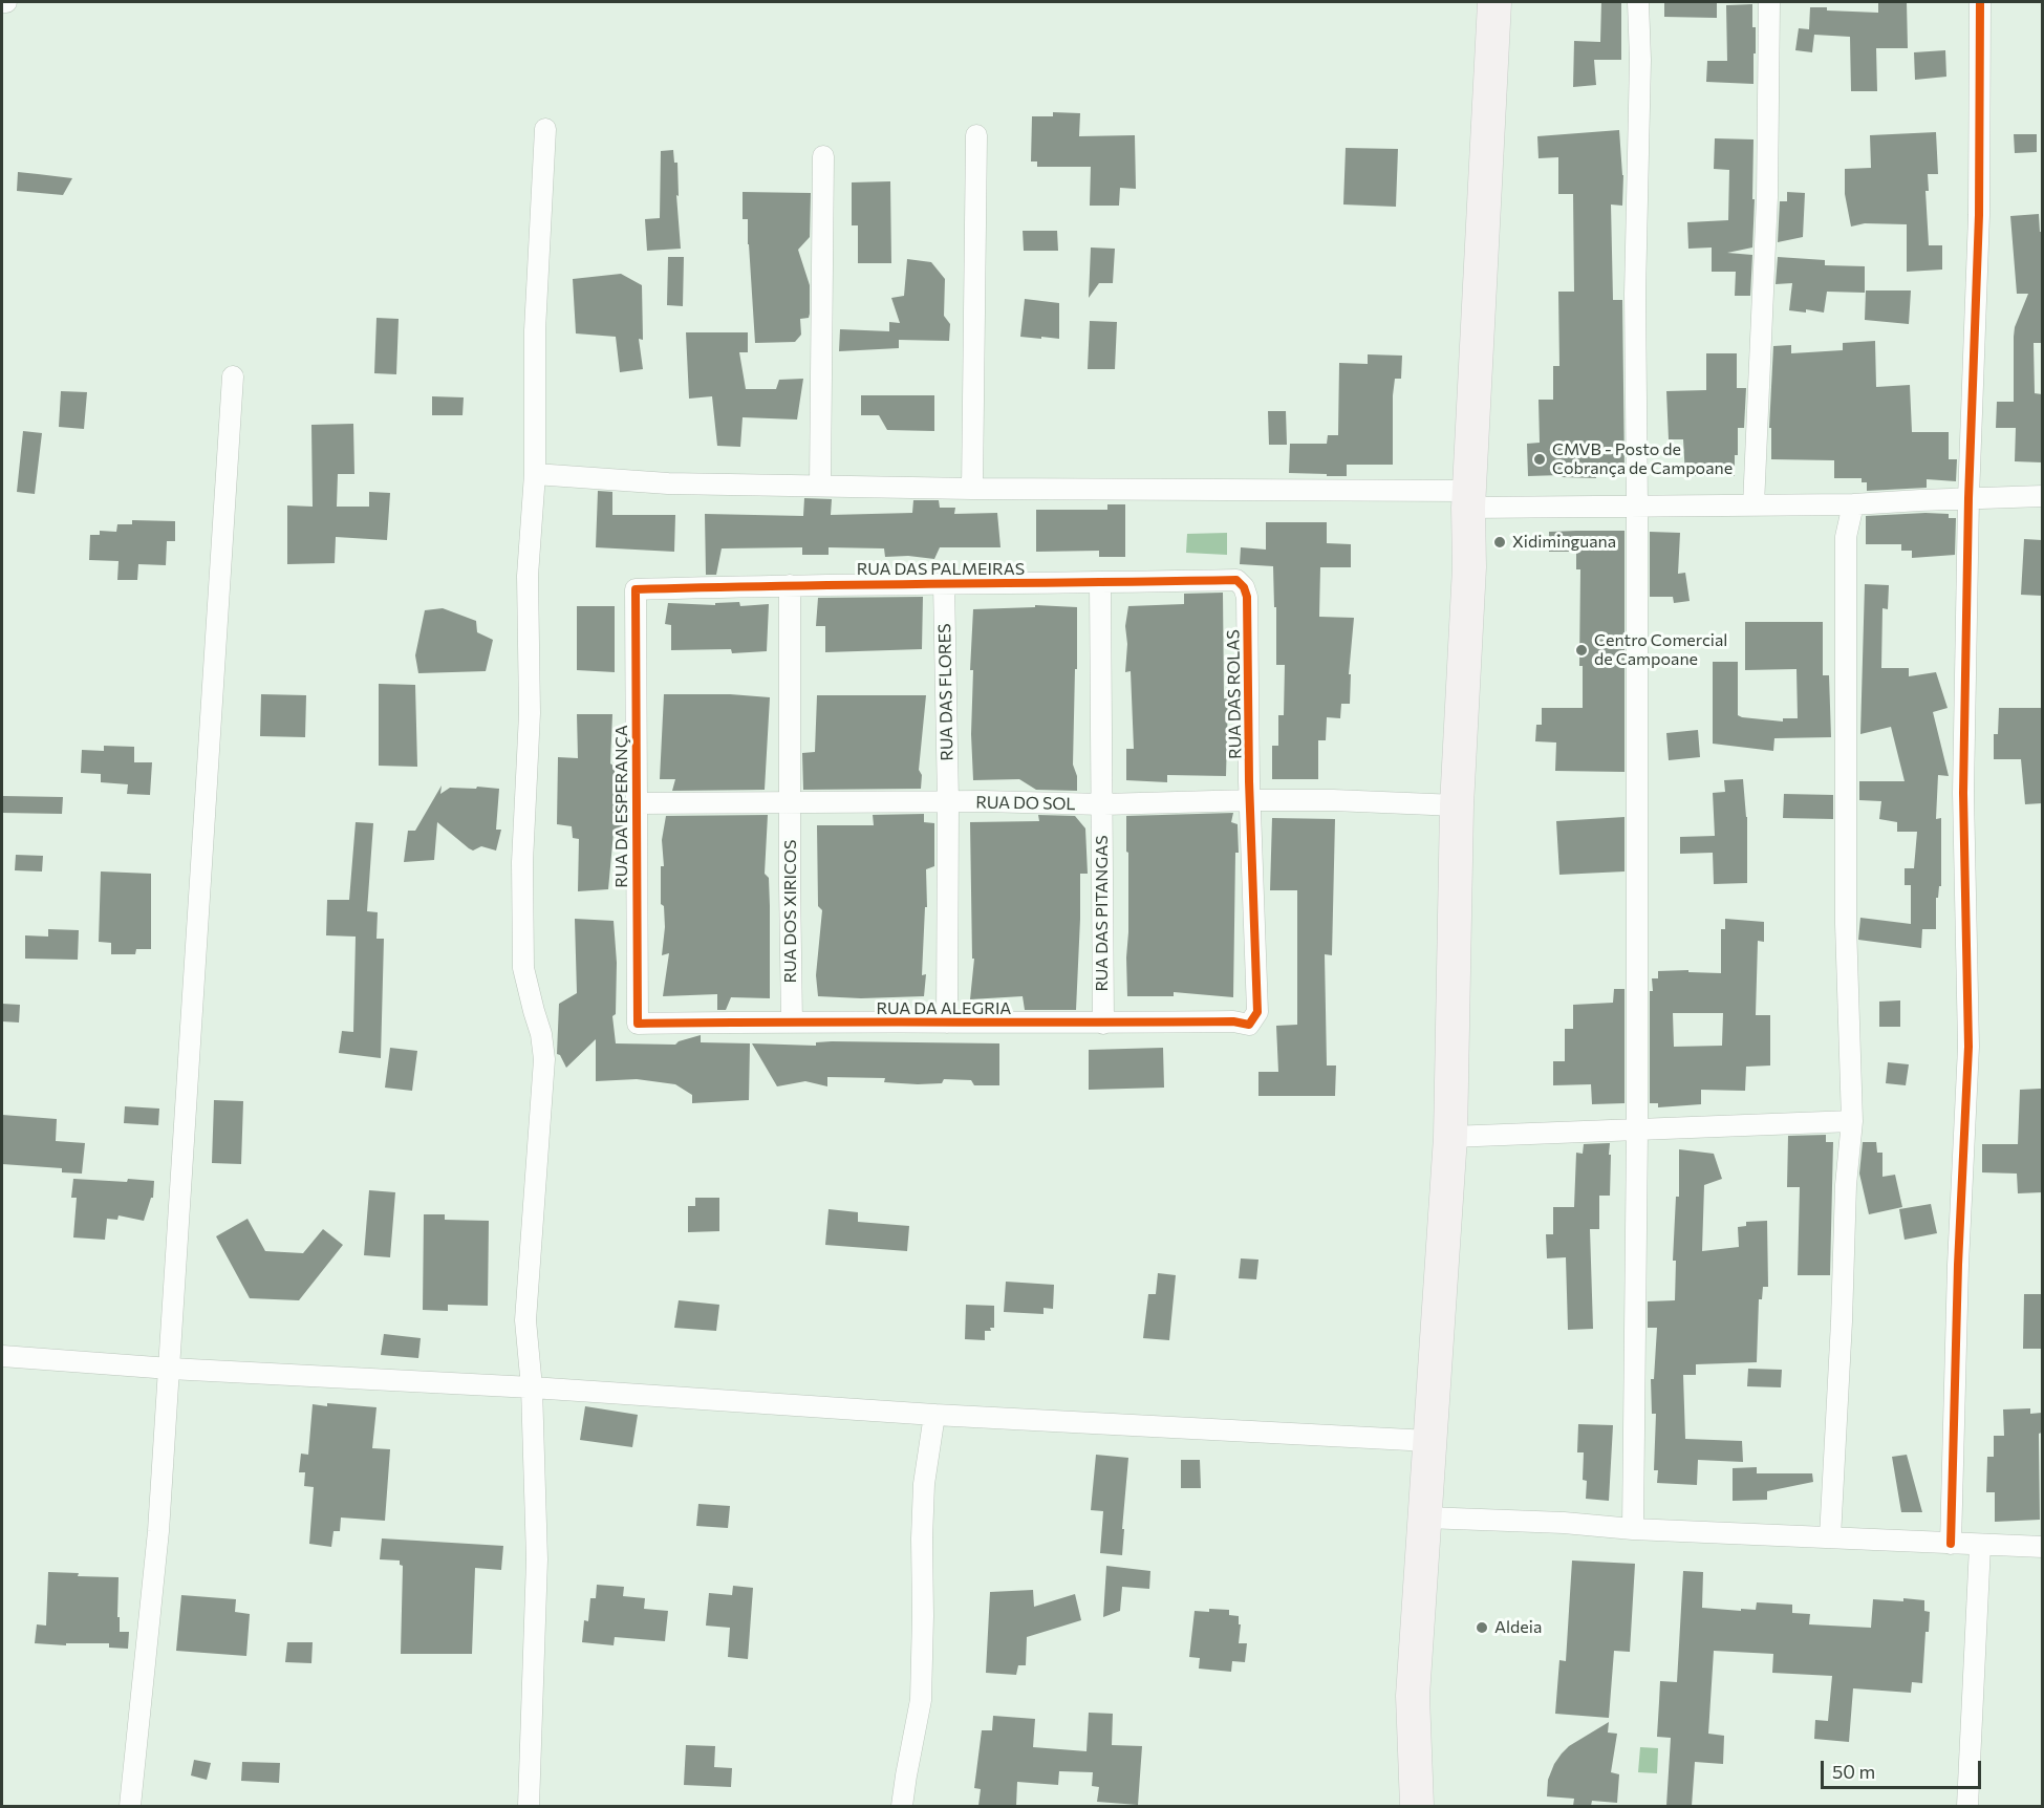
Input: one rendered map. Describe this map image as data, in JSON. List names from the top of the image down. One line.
{"streets":{"street":["RUA DAS PALMEIRAS","RUA DAS FLORES","RUA DAS ROLAS","RUA DO SOL","RUA DA ESPERANÇA","RUA DOS XIRICOS","RUA DAS PITANGAS","RUA DA ALEGRIA"]},"crossings":[["RUA DAS PALMEIRAS","RUA DAS FLORES"],["RUA DAS PALMEIRAS","RUA DAS ROLAS"],["RUA DAS PALMEIRAS","RUA DA ESPERANÇA"],["RUA DAS PALMEIRAS","RUA DOS XIRICOS"],["RUA DAS PALMEIRAS","RUA DAS PITANGAS"],["RUA DAS FLORES","RUA DO SOL"],["RUA DAS FLORES","RUA DA ALEGRIA"],["RUA DAS ROLAS","RUA DO SOL"],["RUA DAS ROLAS","RUA DA ALEGRIA"],["RUA DO SOL","RUA DA ESPERANÇA"],["RUA DO SOL","RUA DOS XIRICOS"],["RUA DO SOL","RUA DAS PITANGAS"],["RUA DA ESPERANÇA","RUA DA ALEGRIA"],["RUA DOS XIRICOS","RUA DA ALEGRIA"],["RUA DAS PITANGAS","RUA DA ALEGRIA"]],"places":["CMVB - Posto de Cobrança de Campoane","Xidiminguana","Centro Comercial de Campoane","Aldeia"],"scale_bar":"50 m"}
